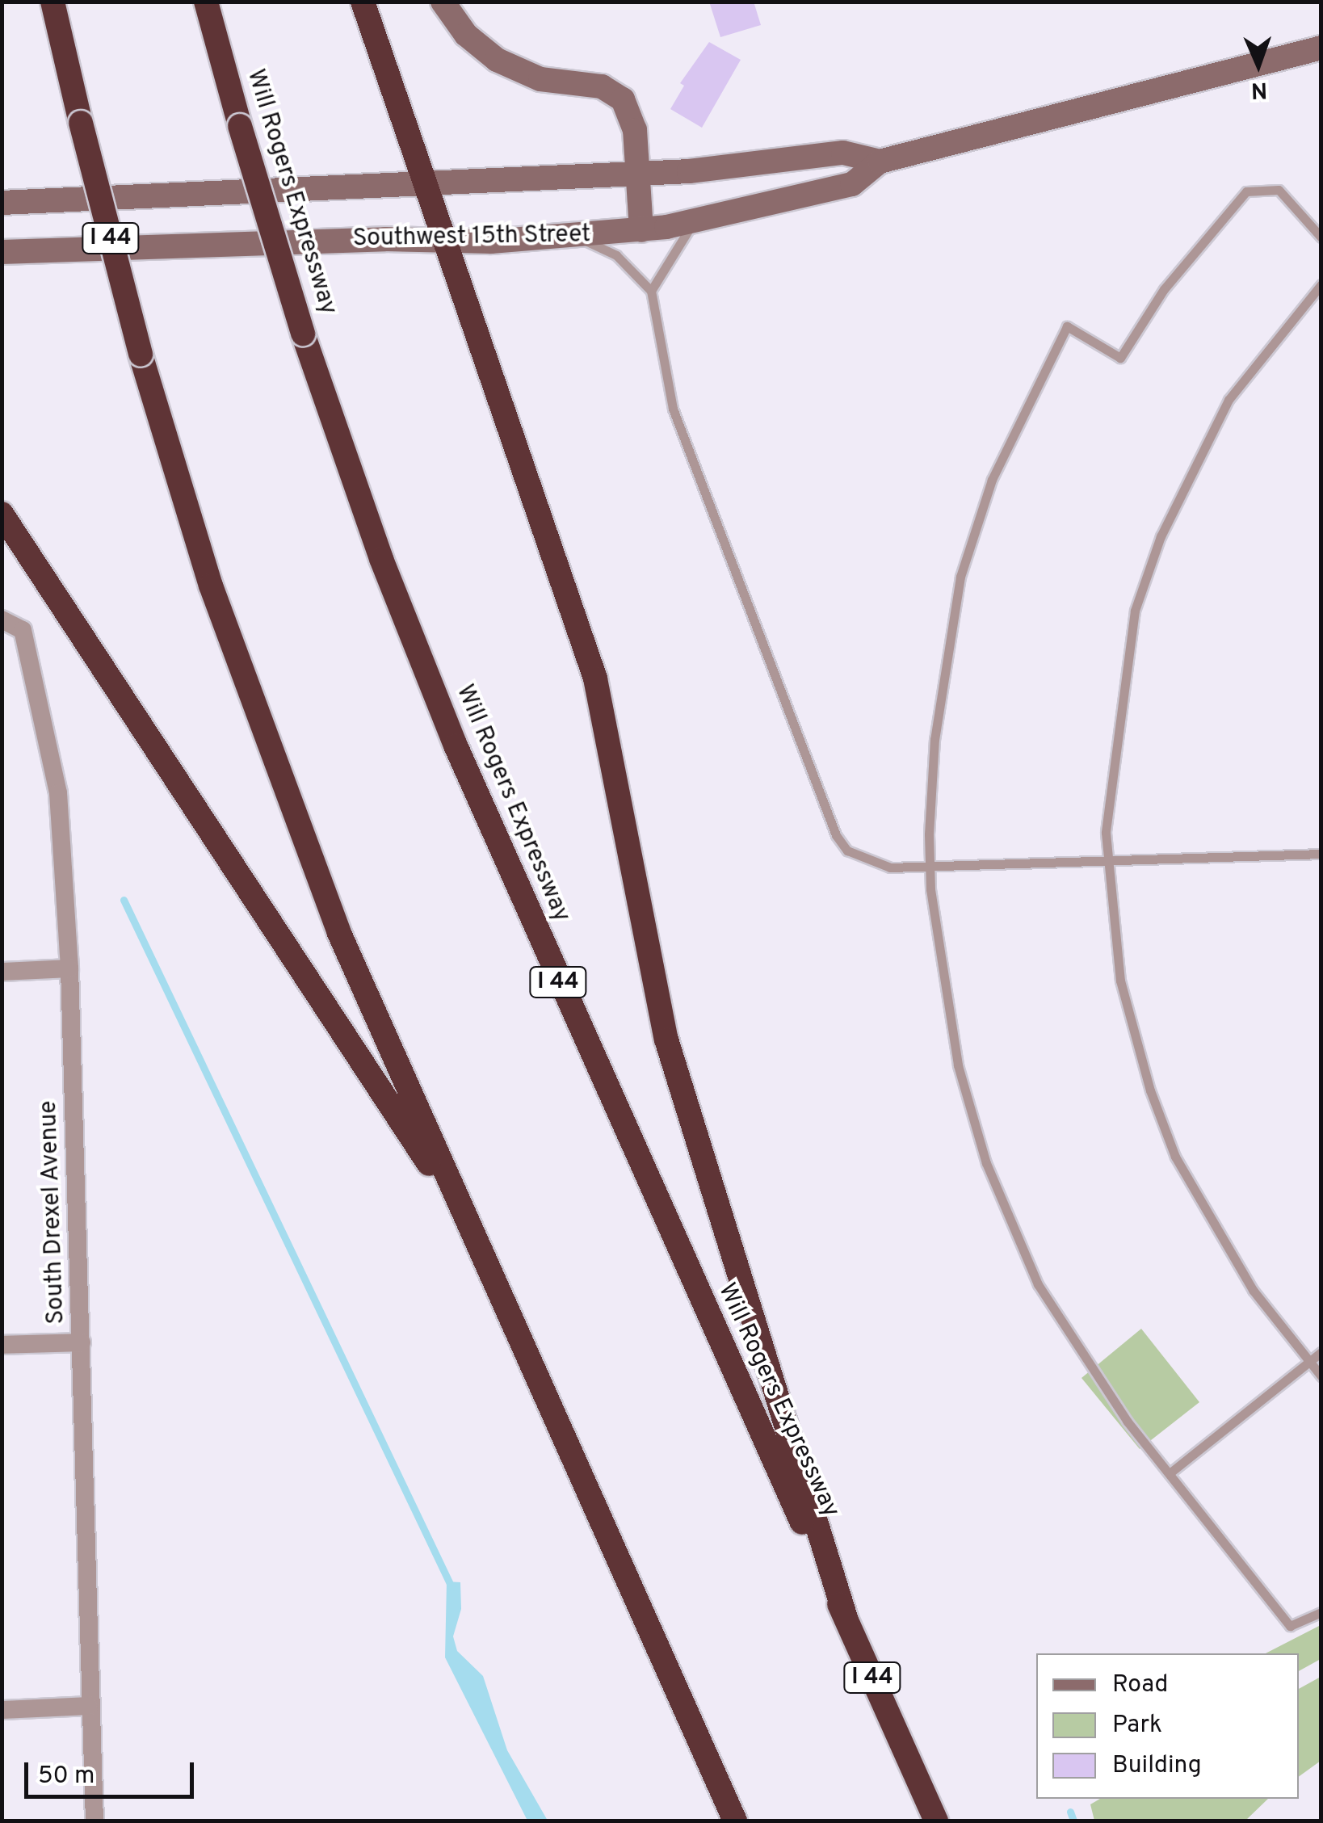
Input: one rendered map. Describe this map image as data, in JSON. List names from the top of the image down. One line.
{"streets":{"highway":["Will Rogers Expressway","I 44"],"main road":["Southwest 15th Street"],"street":["South Drexel Avenue"]},"legend":["Road","Park","Building"],"scale_bar":"50 m","north":"bottom"}
